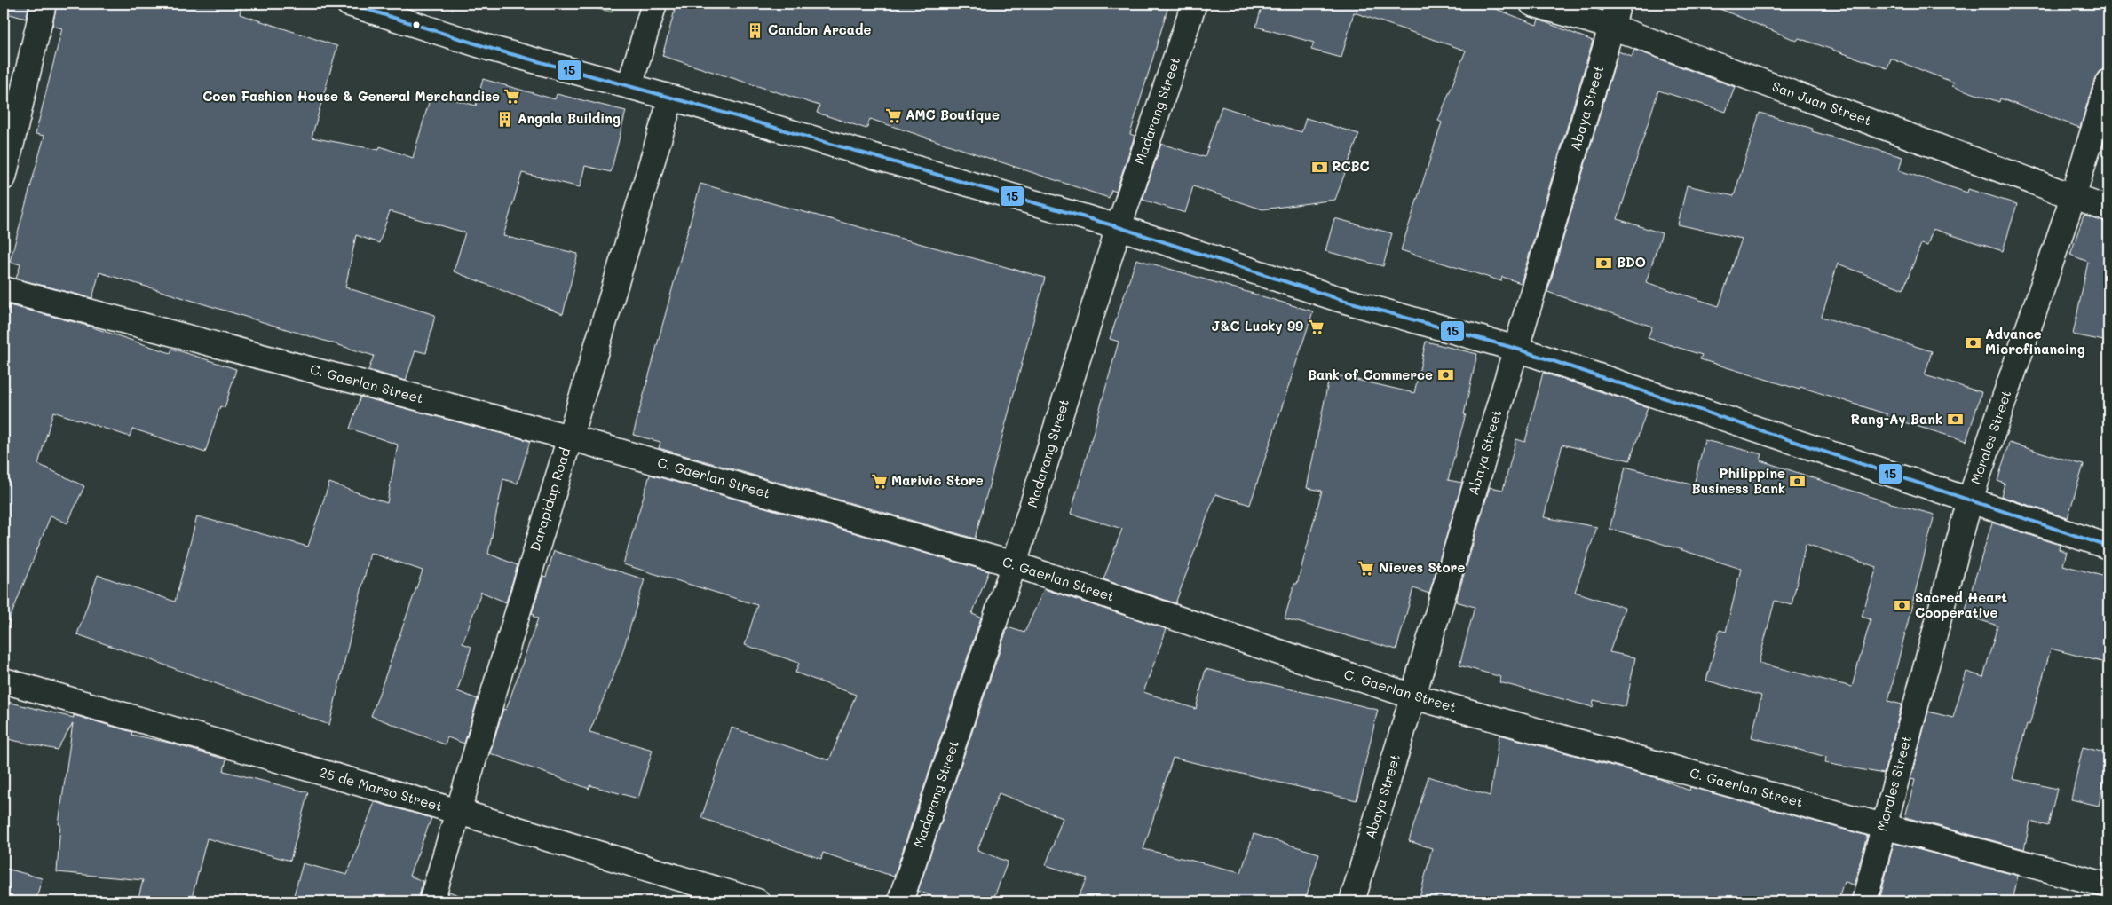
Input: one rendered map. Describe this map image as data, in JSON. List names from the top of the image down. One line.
{"streets":{"street":["San Juan Street","Abaya Street","Madarang Street","C. Gaerlan Street","Morales Street","Darapidap Road","25 de Marso Street"]},"crossings":[["San Juan Street","Abaya Street"],["San Juan Street","Morales Street"],["Abaya Street","C. Gaerlan Street"],["Madarang Street","C. Gaerlan Street"],["C. Gaerlan Street","Morales Street"],["C. Gaerlan Street","Darapidap Road"],["Darapidap Road","25 de Marso Street"]],"places":{"building":["Candon Arcade","Angala Building"],"supermarket":["Coen Fashion House & General Merchandise","AMC Boutique","J&C Lucky 99","Marivic Store","Nieves Store"],"bank":["RCBC","BDO","Advance Microfinancing","Bank of Commerce","Rang-Ay Bank","Philippine Business Bank","Sacred Heart Cooperative"]},"lines":["transit line 15"]}
